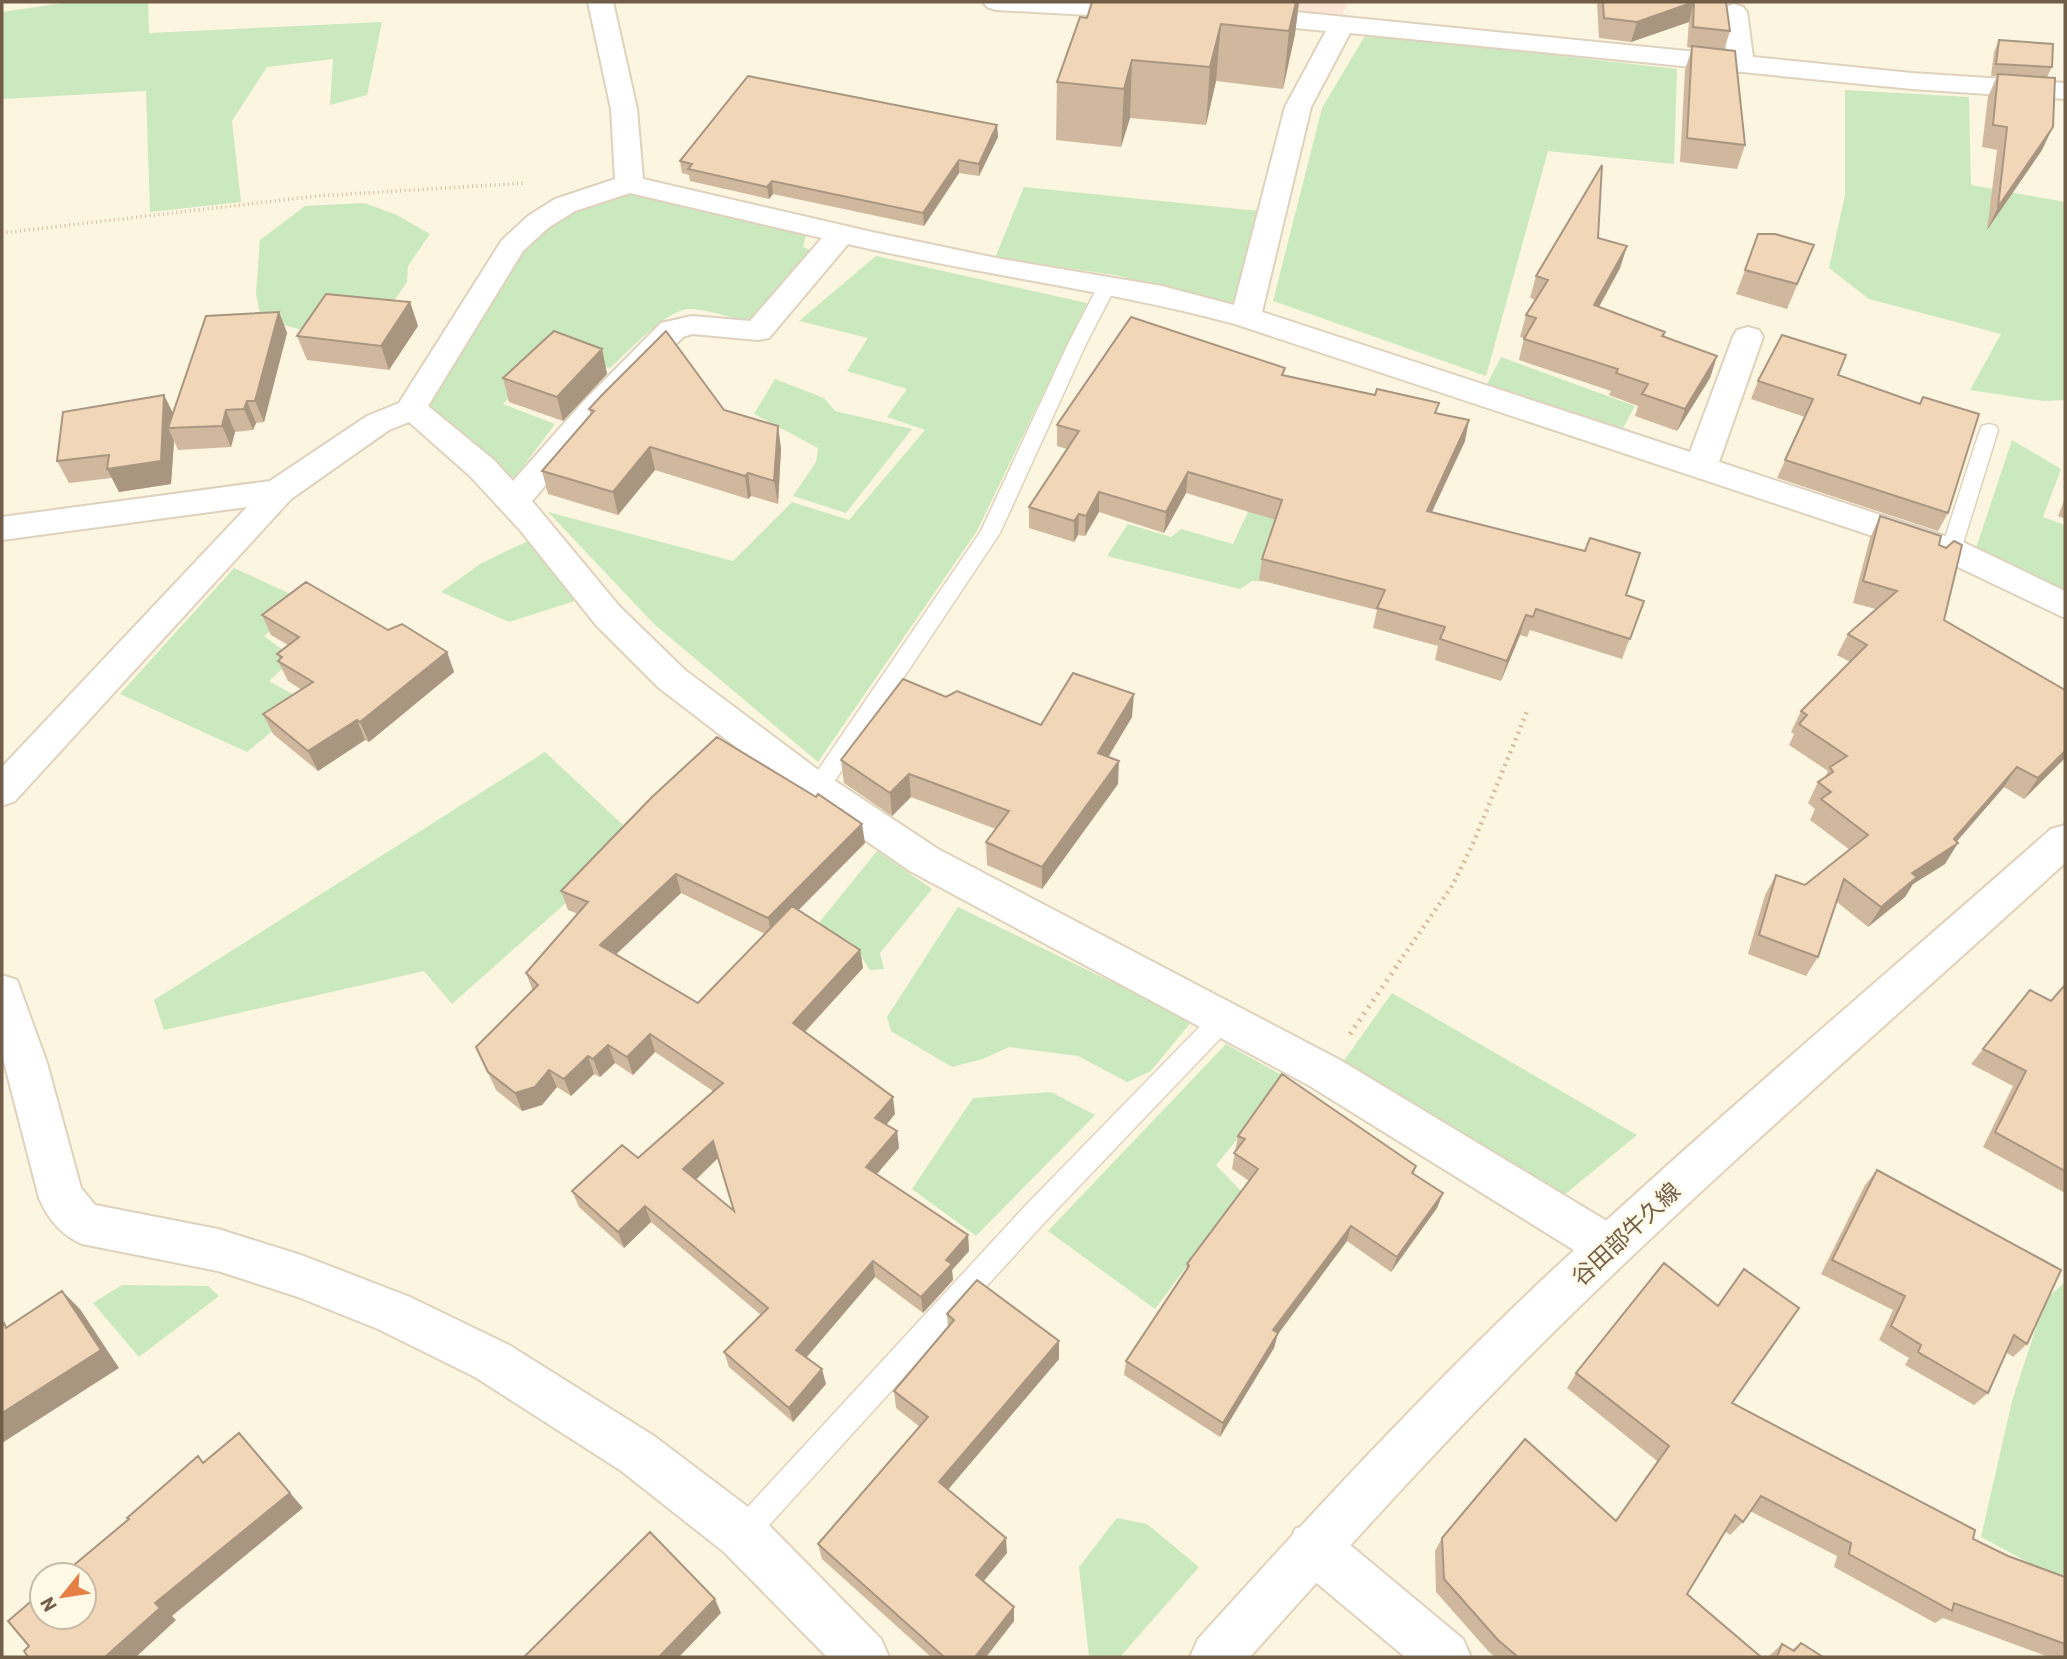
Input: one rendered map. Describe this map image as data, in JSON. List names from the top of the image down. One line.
{"streets":{"street":["谷田部牛久線"]},"north":"bottom left"}
